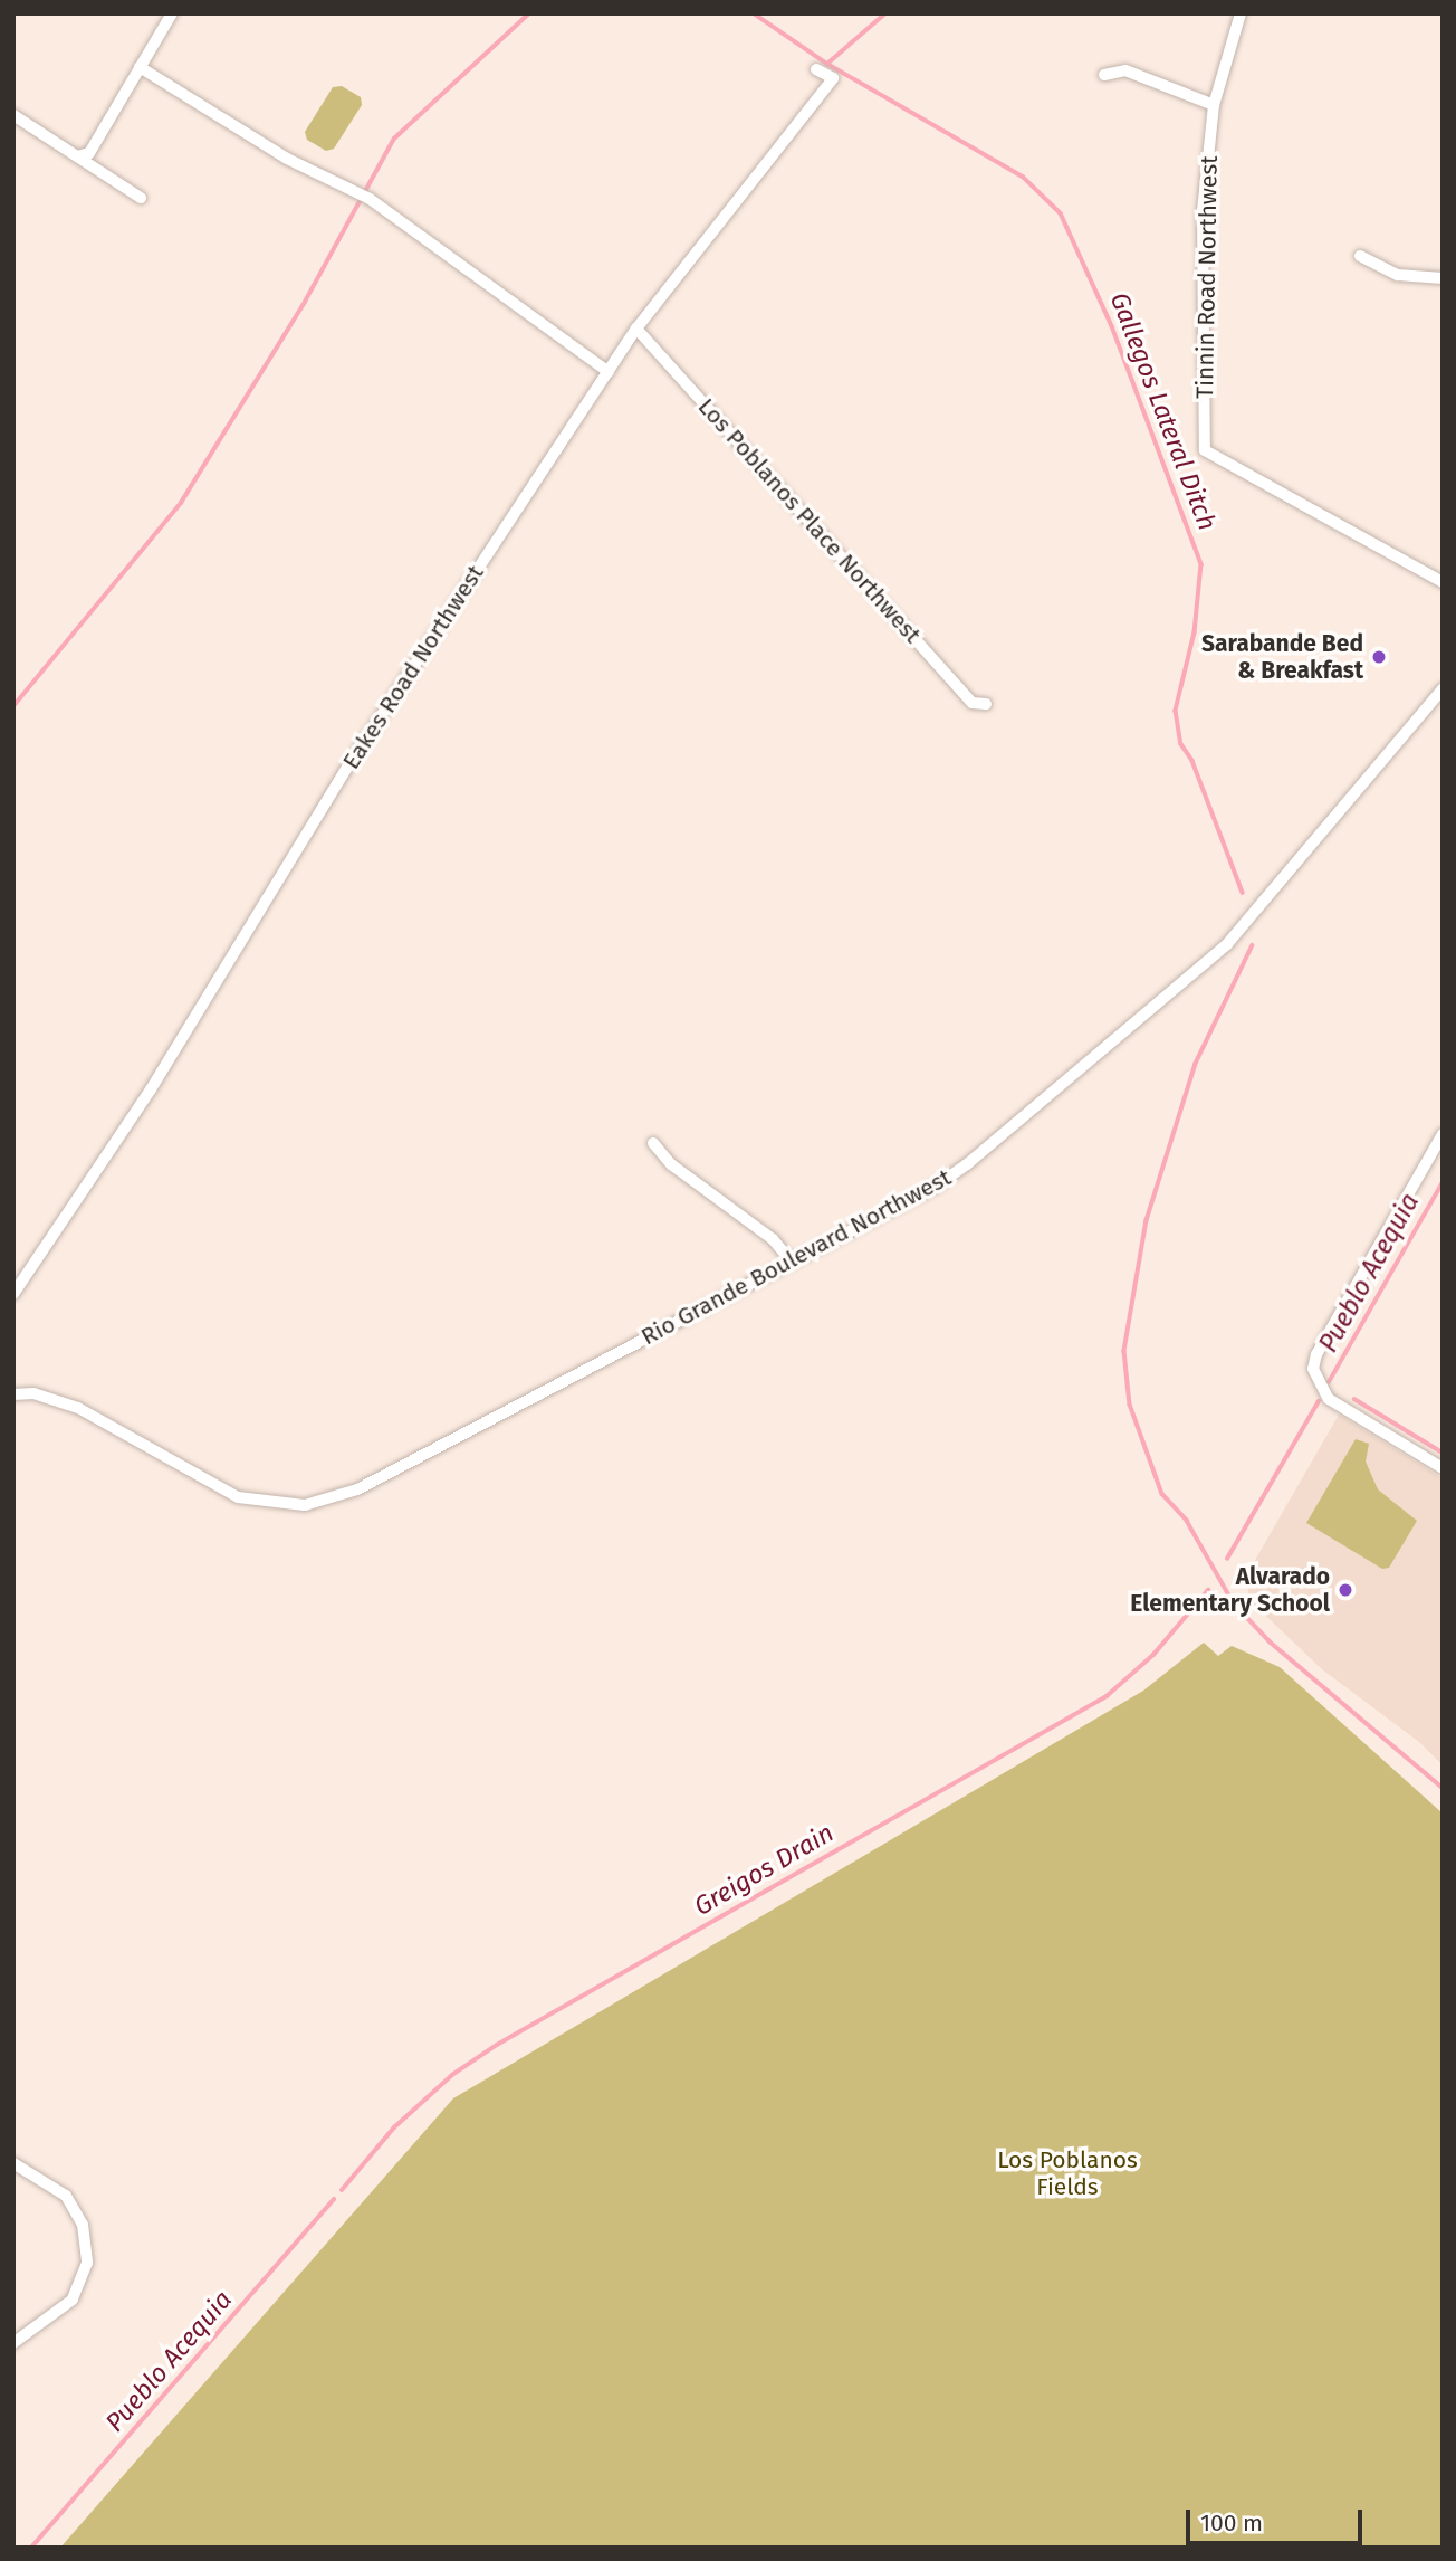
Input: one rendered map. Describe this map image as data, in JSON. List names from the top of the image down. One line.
{"streets":{"street":["Tinnin Road Northwest","Los Poblanos Place Northwest","Eakes Road Northwest","Rio Grande Boulevard Northwest"]},"crossings":[["Los Poblanos Place Northwest","Eakes Road Northwest"]],"water":["Gallegos Lateral Ditch","Pueblo Acequia","Greigos Drain"],"parks":["Los Poblanos Fields"],"places":["Sarabande Bed & Breakfast","Alvarado Elementary School"],"scale_bar":"100 m"}
